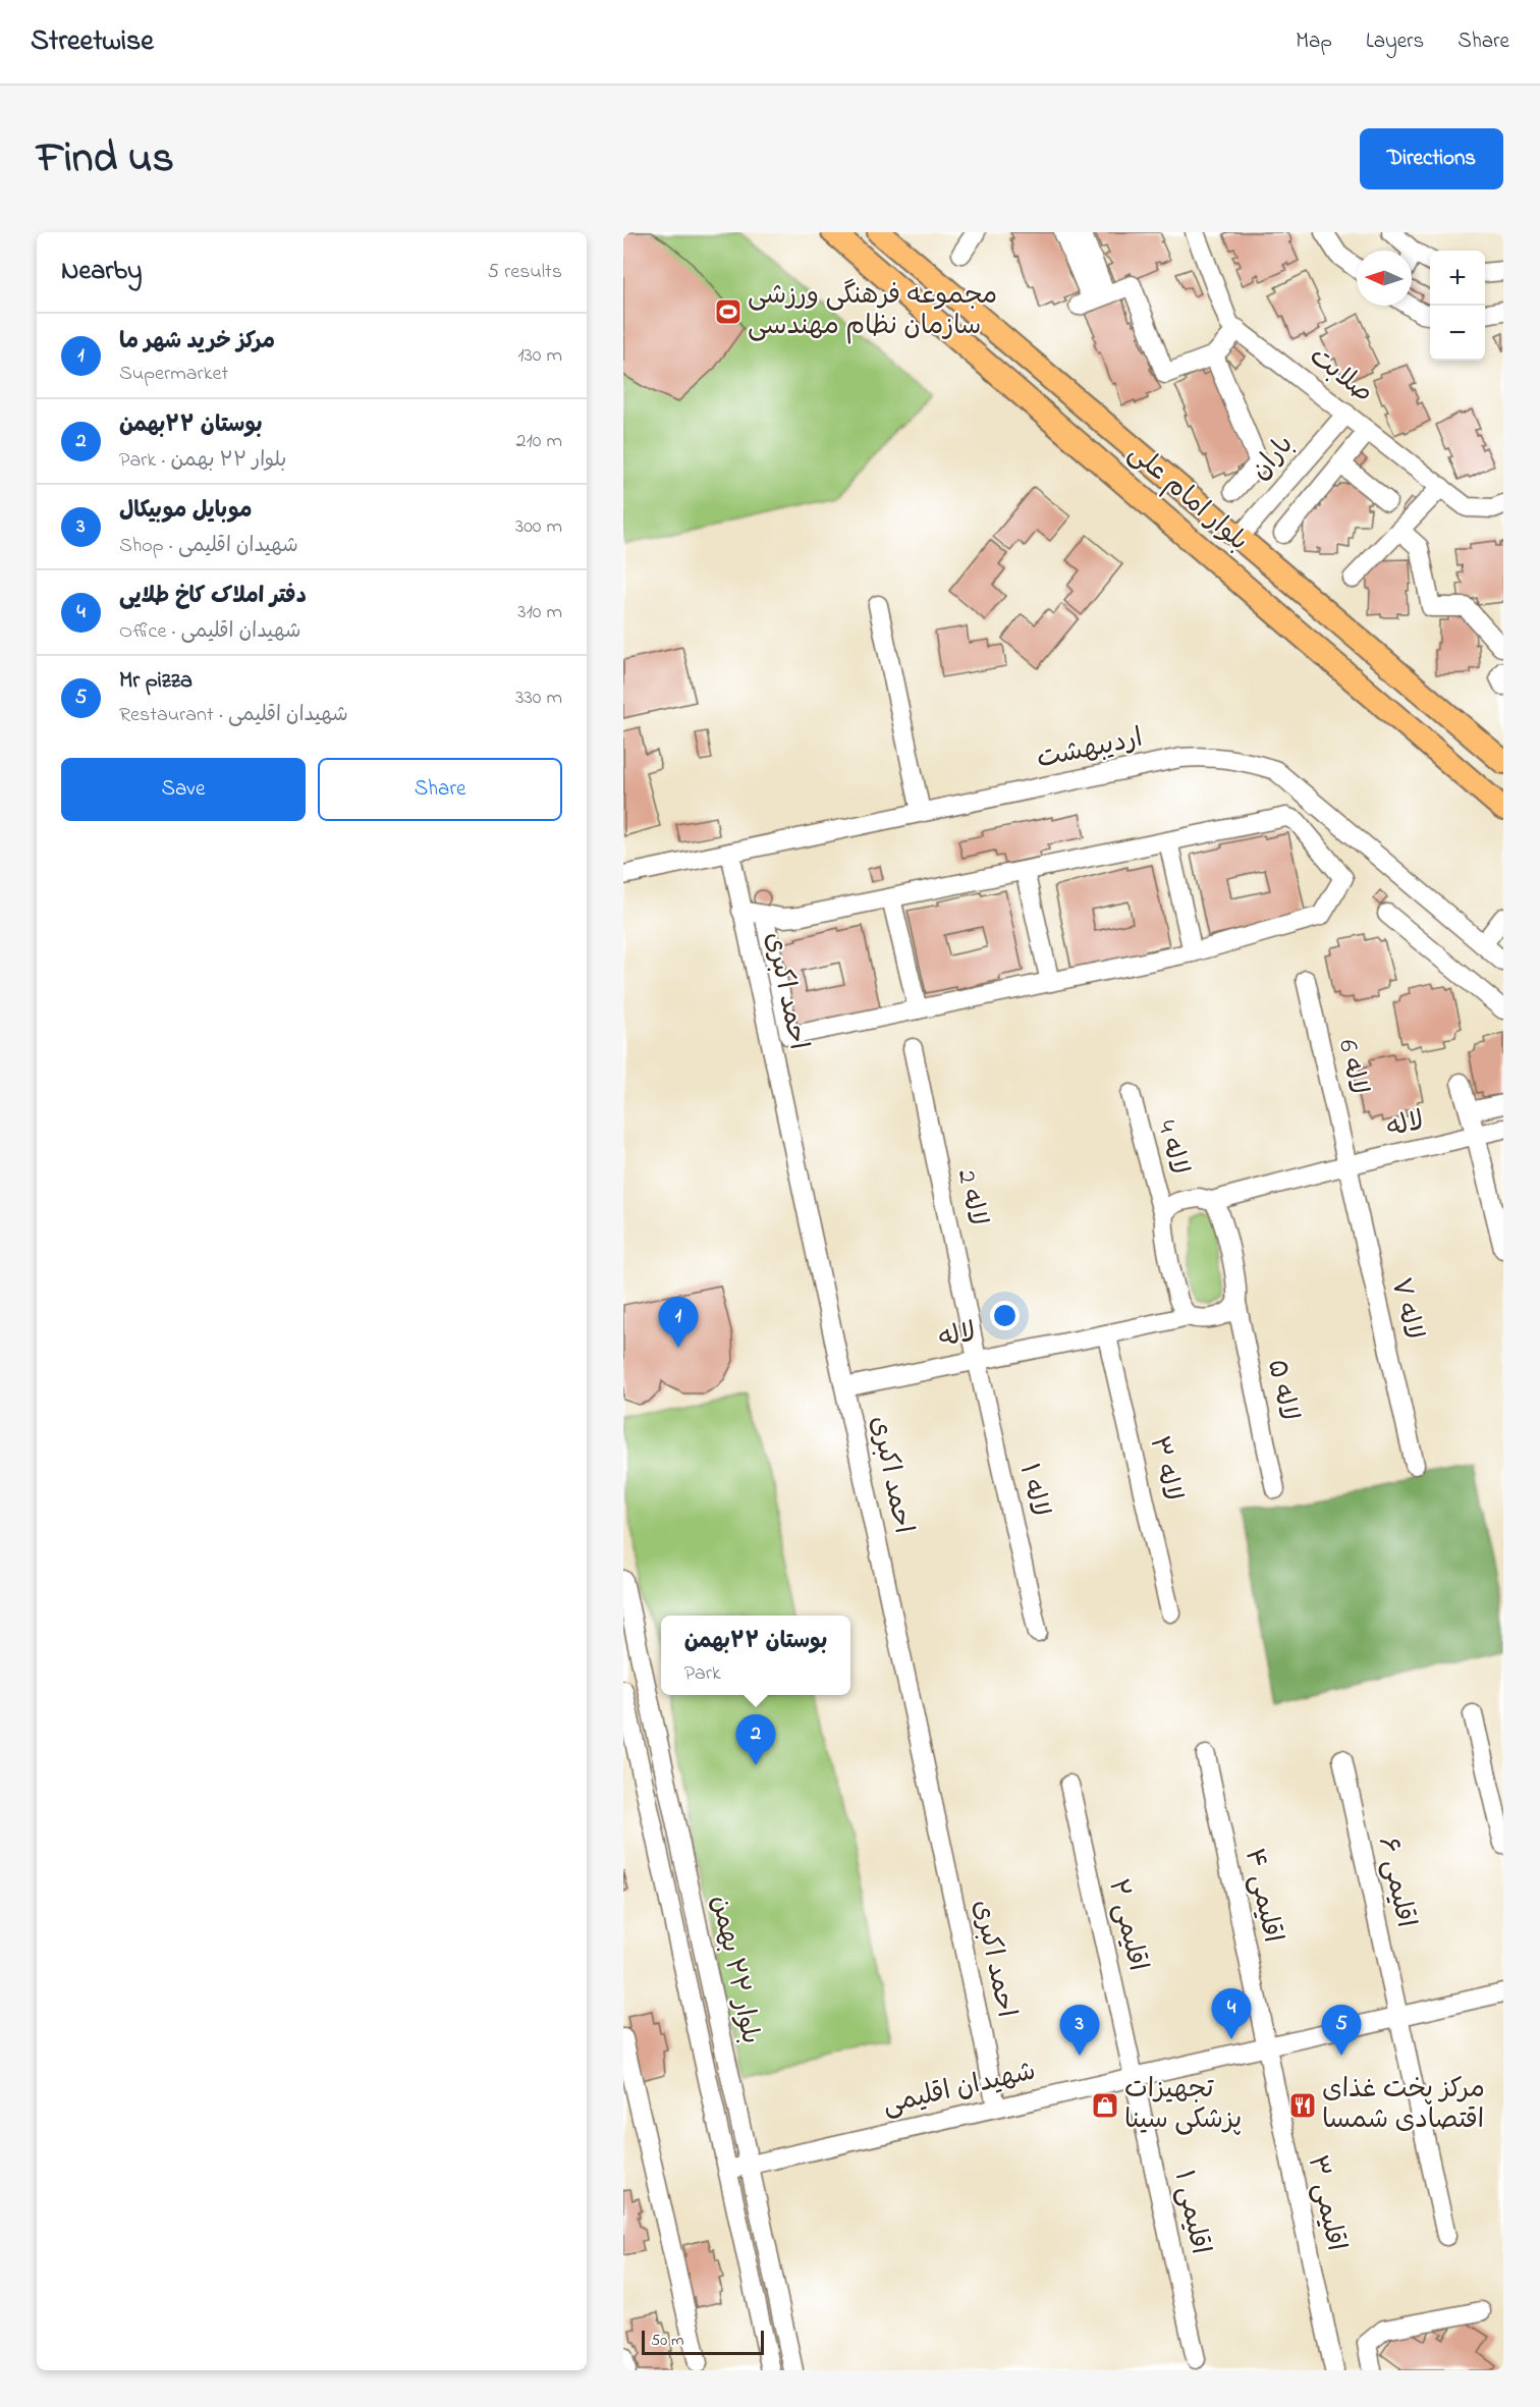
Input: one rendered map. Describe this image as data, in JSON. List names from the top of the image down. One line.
{"streets":{"main road":["بلوار امام علی"],"street":["صلابت","باران","اردیبهشت","احمد اکبری","لاله 6","لاله","لاله 4","لاله 2","لاله ۷","لاله ۵","لاله ۳","لاله ۱","اقلیمی ۶","اقلیمی ۴","اقلیمی ۲","بلوار ۲۲ بهمن","شهیدان اقلیمی","اقلیمی ۳","اقلیمی ۱"]},"crossings":[["صلابت","باران"],["باران","بلوار امام علی"],["اردیبهشت","احمد اکبری"],["احمد اکبری","لاله"],["احمد اکبری","شهیدان اقلیمی"],["لاله 6","لاله"],["لاله 6","لاله ۷"],["لاله","لاله 4"],["لاله","لاله 2"],["لاله","لاله ۷"],["لاله","لاله ۵"],["لاله","لاله ۳"],["لاله","لاله ۱"],["لاله 2","لاله ۱"],["اقلیمی ۶","شهیدان اقلیمی"],["اقلیمی ۴","شهیدان اقلیمی"],["اقلیمی ۴","اقلیمی ۳"],["اقلیمی ۲","شهیدان اقلیمی"],["اقلیمی ۲","اقلیمی ۱"],["بلوار ۲۲ بهمن","شهیدان اقلیمی"],["شهیدان اقلیمی","اقلیمی ۳"],["شهیدان اقلیمی","اقلیمی ۱"]],"places":{"sports":["مجموعه فرهنگی ورزشی سازمان نظام مهندسی"],"shop":["تجهیزات پزشکی سینا"],"restaurant":["مرکز پخت غذای اقتصادی شمسا"]},"scale_bar":"50 m","north":"left","page":{"header":"Streetwise","nav":["Map","Layers","Share"],"title":"Find us","buttons":["Directions",["Save","Share"]],"heading":["Nearby","5 results"],"map_buttons":["+","−"],"list":[{"mark":"1","name":"مرکز خرید شهر ما","note":"Supermarket","value":"130 m"},{"mark":"2","name":"بوستان ۲۲بهمن","note":"Park · بلوار ۲۲ بهمن","value":"210 m"},{"mark":"3","name":"موبایل موبیکال","note":"Shop · شهیدان اقلیمی","value":"300 m"},{"mark":"4","name":"دفتر املاک کاخ طلایی","note":"Office · شهیدان اقلیمی","value":"310 m"},{"mark":"5","name":"Mr pizza","note":"Restaurant · شهیدان اقلیمی","value":"330 m"}],"pins":["1","2","4","3","5"],"popup":["بوستان ۲۲بهمن","Park"],"scale":"50 m"}}
